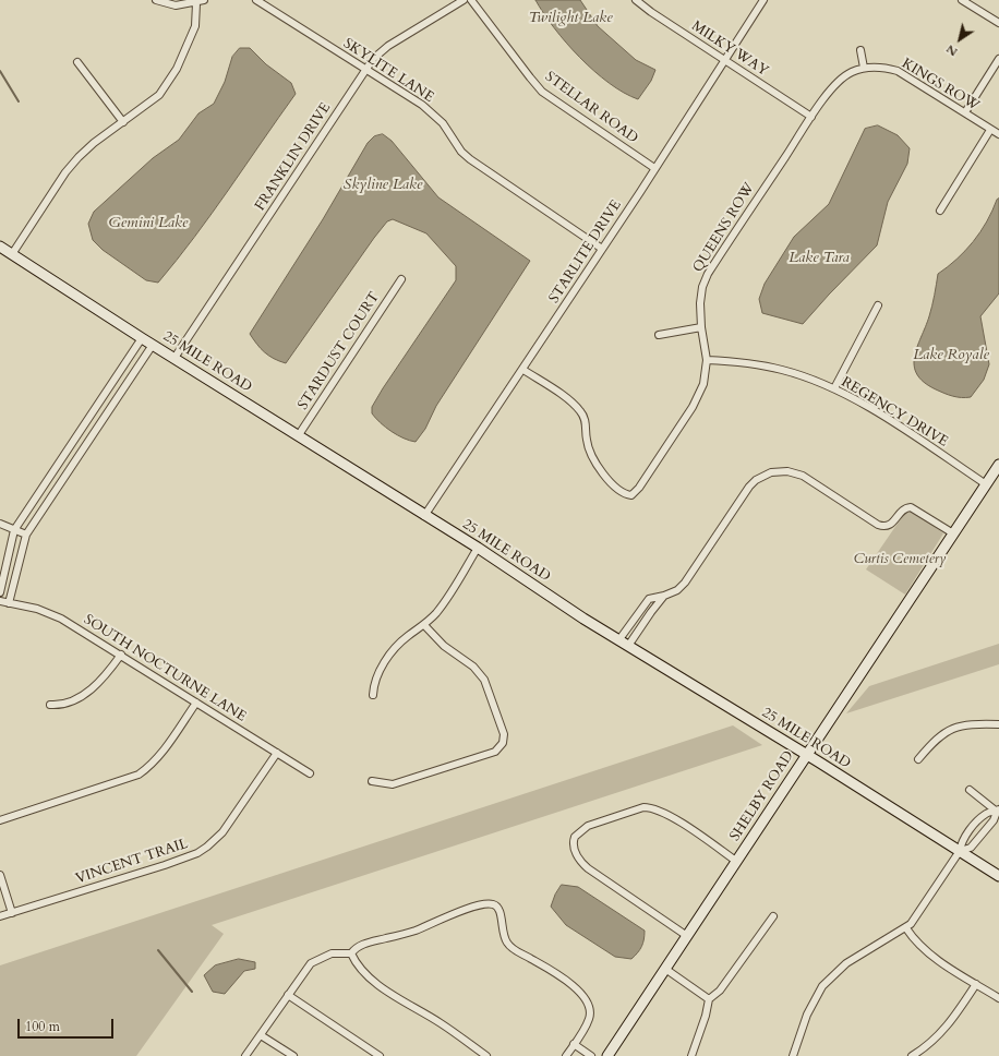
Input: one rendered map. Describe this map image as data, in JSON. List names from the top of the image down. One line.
{"streets":{"street":["MILKY WAY","SKYLITE LANE","KINGS ROW","STELLAR ROAD","FRANKLIN DRIVE","QUEENS ROW","STARLITE DRIVE","STARDUST COURT","25 MILE ROAD","REGENCY DRIVE","SOUTH NOCTURNE LANE","SHELBY ROAD","VINCENT TRAIL"]},"crossings":[["MILKY WAY","QUEENS ROW"],["MILKY WAY","STARLITE DRIVE"],["SKYLITE LANE","FRANKLIN DRIVE"],["SKYLITE LANE","STARLITE DRIVE"],["KINGS ROW","QUEENS ROW"],["STELLAR ROAD","STARLITE DRIVE"],["FRANKLIN DRIVE","25 MILE ROAD"],["QUEENS ROW","STARLITE DRIVE"],["QUEENS ROW","REGENCY DRIVE"],["STARLITE DRIVE","25 MILE ROAD"],["STARDUST COURT","25 MILE ROAD"],["25 MILE ROAD","SHELBY ROAD"],["REGENCY DRIVE","SHELBY ROAD"],["SOUTH NOCTURNE LANE","VINCENT TRAIL"]],"water":["Twilight Lake","Skyline Lake","Gemini Lake","Lake Tara","Lake Royale"],"parks":["Curtis Cemetery"],"scale_bar":"100 m","north":"bottom left"}
